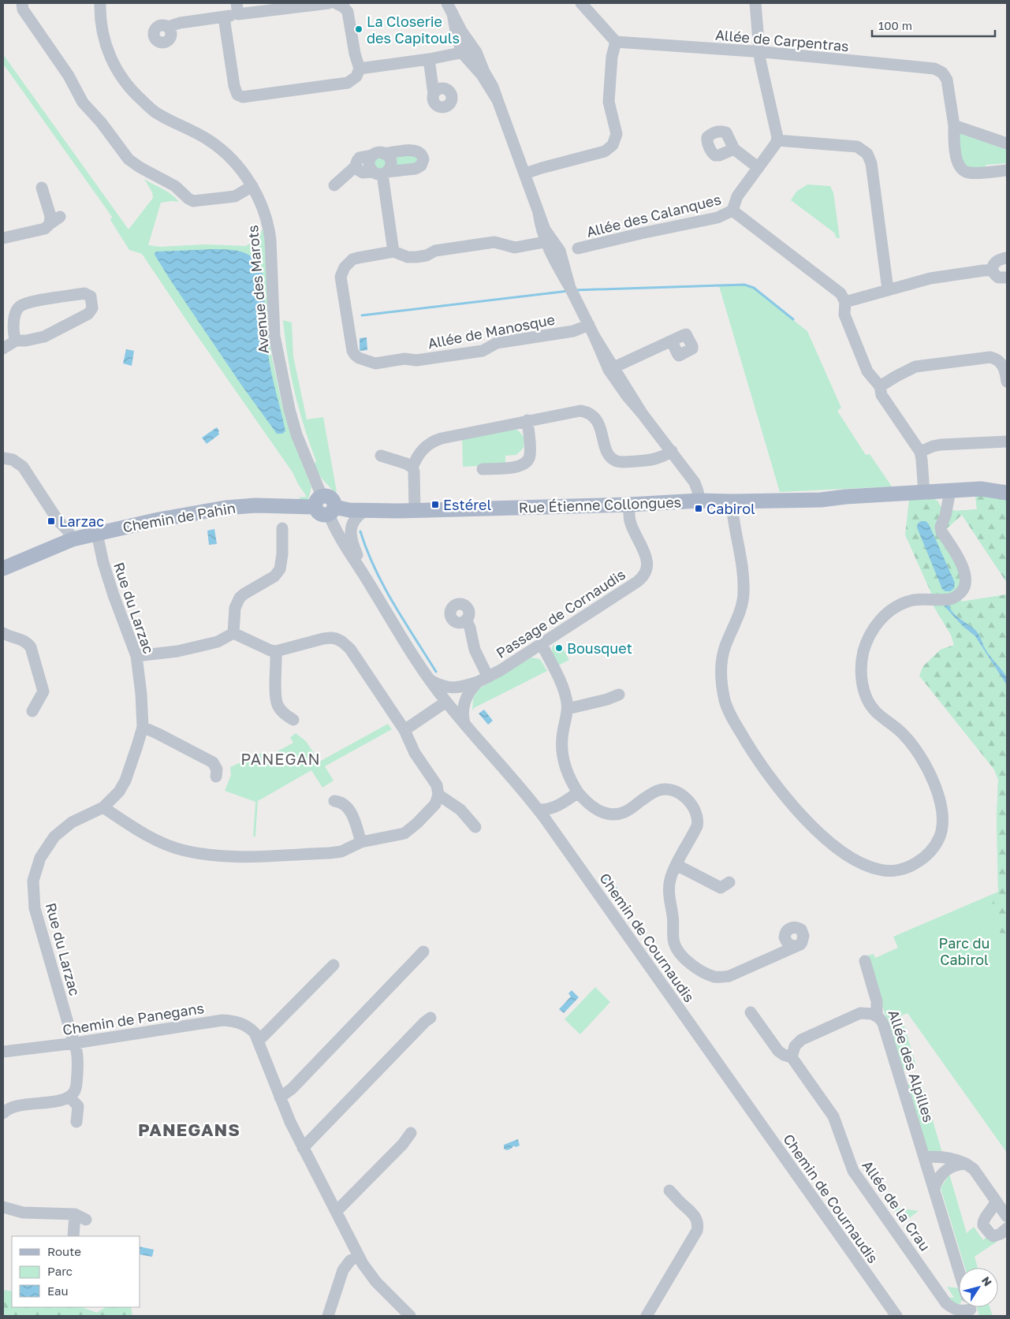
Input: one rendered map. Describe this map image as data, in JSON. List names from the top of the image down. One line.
{"streets":{"main road":["Rue Étienne Collongues","Chemin de Pahin"],"street":["Allée de Carpentras","Allée des Calanques","Avenue des Marots","Allée de Manosque","Rue du Larzac","Passage de Cornaudis","Chemin de Cournaudis","Chemin de Panegans","Allée des Alpilles","Allée de la Crau"]},"crossings":[["Allée des Calanques","Allée de Manosque"],["Avenue des Marots","Chemin de Pahin"],["Rue Étienne Collongues","Passage de Cornaudis"],["Rue Étienne Collongues","Chemin de Cournaudis"],["Chemin de Pahin","Rue du Larzac"],["Rue du Larzac","Chemin de Panegans"],["Passage de Cornaudis","Chemin de Cournaudis"]],"districts":["PANEGAN","PANEGANS"],"parks":["Parc du Cabirol"],"places":{"other":["La Closerie des Capitouls","Bousquet"],"transit":["Estérel","Cabirol","Larzac"]},"legend":["Route","Parc","Eau"],"scale_bar":"100 m","north":"top right"}
